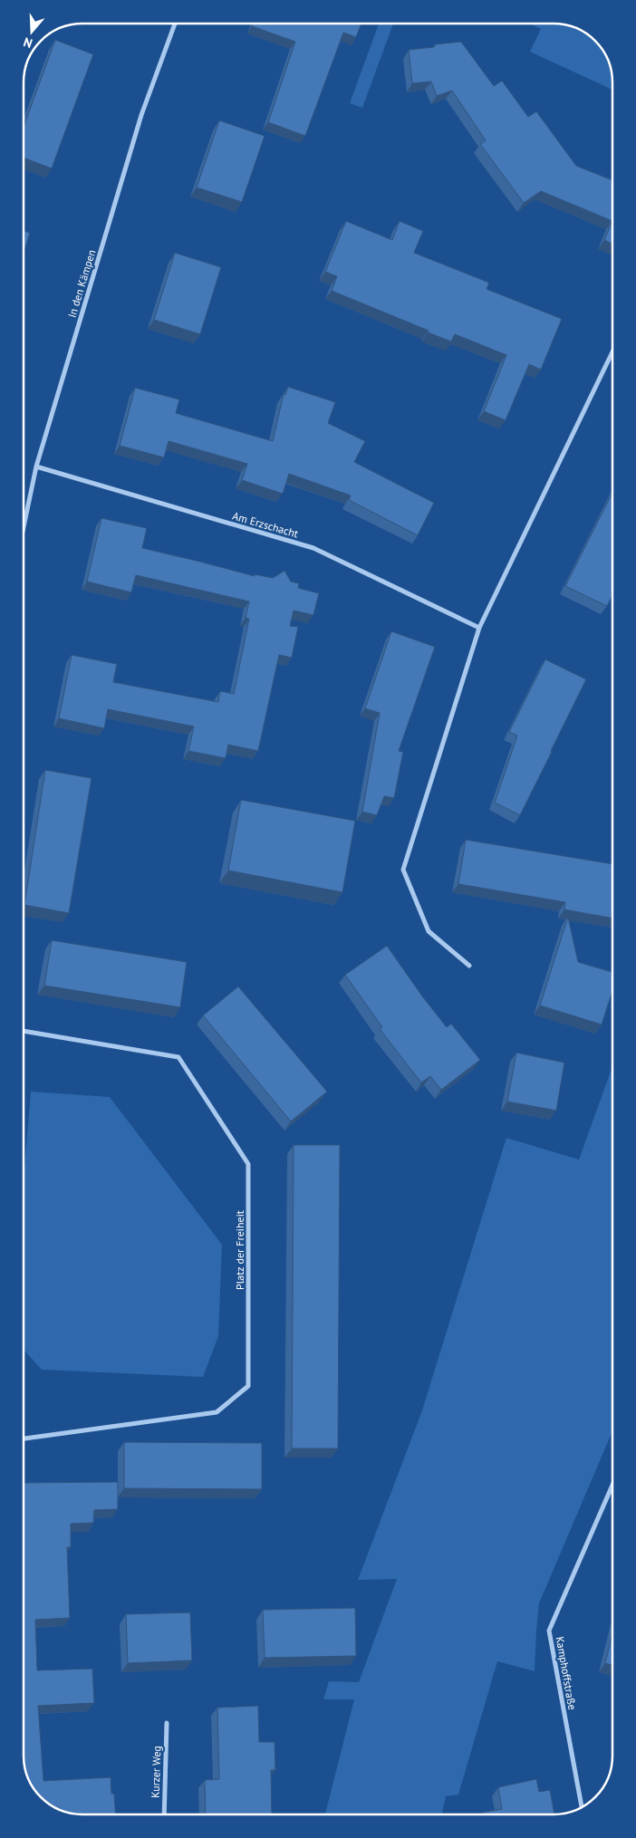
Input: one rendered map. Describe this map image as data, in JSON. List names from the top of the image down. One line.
{"streets":{"street":["In den Kämpen","Am Erzschacht","Platz der Freiheit","Kamphoffstraße","Kurzer Weg"]},"crossings":[["In den Kämpen","Am Erzschacht"]],"north":"bottom"}
